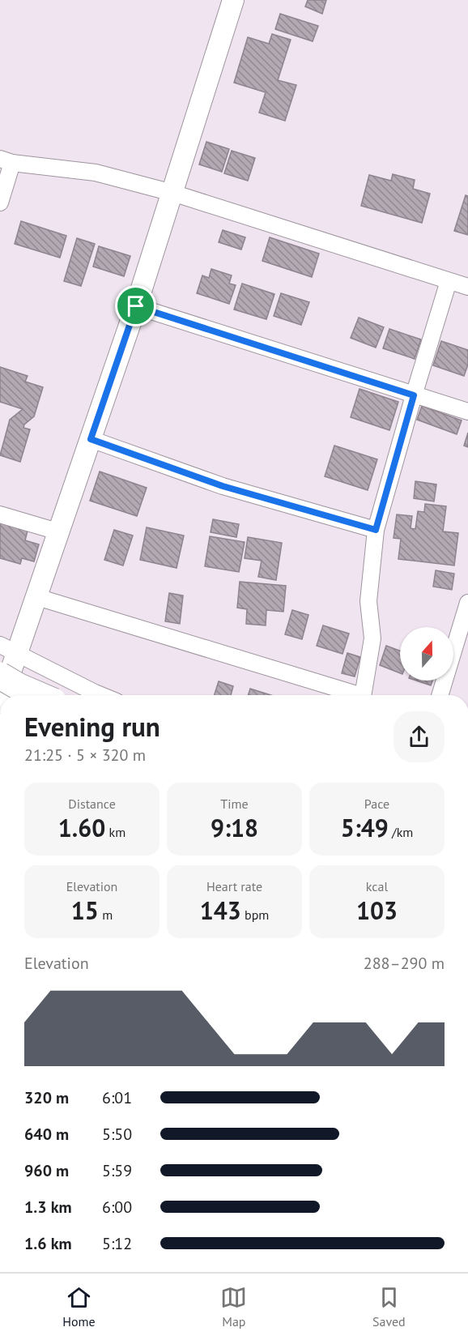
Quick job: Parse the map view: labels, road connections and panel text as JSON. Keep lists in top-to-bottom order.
{
  "north": "top",
  "page": {
    "heading": ["Evening run", "21:25 · 5 × 320 m"],
    "stats": [
      ["Distance", "1.60 km"],
      ["Time", "9:18"],
      ["Pace", "5:49 /km"],
      ["Elevation", "15 m"],
      ["Heart rate", "143 bpm"],
      ["kcal", "103"]
    ],
    "chart": ["Elevation", "288–290 m"],
    "list": [
      {
        "name": "320 m",
        "note": "6:01"
      },
      {
        "name": "640 m",
        "note": "5:50"
      },
      {
        "name": "960 m",
        "note": "5:59"
      },
      {
        "name": "1.3 km",
        "note": "6:00"
      },
      {
        "name": "1.6 km",
        "note": "5:12"
      }
    ],
    "tabs": ["Home", "Map", "Saved"]
  }
}
